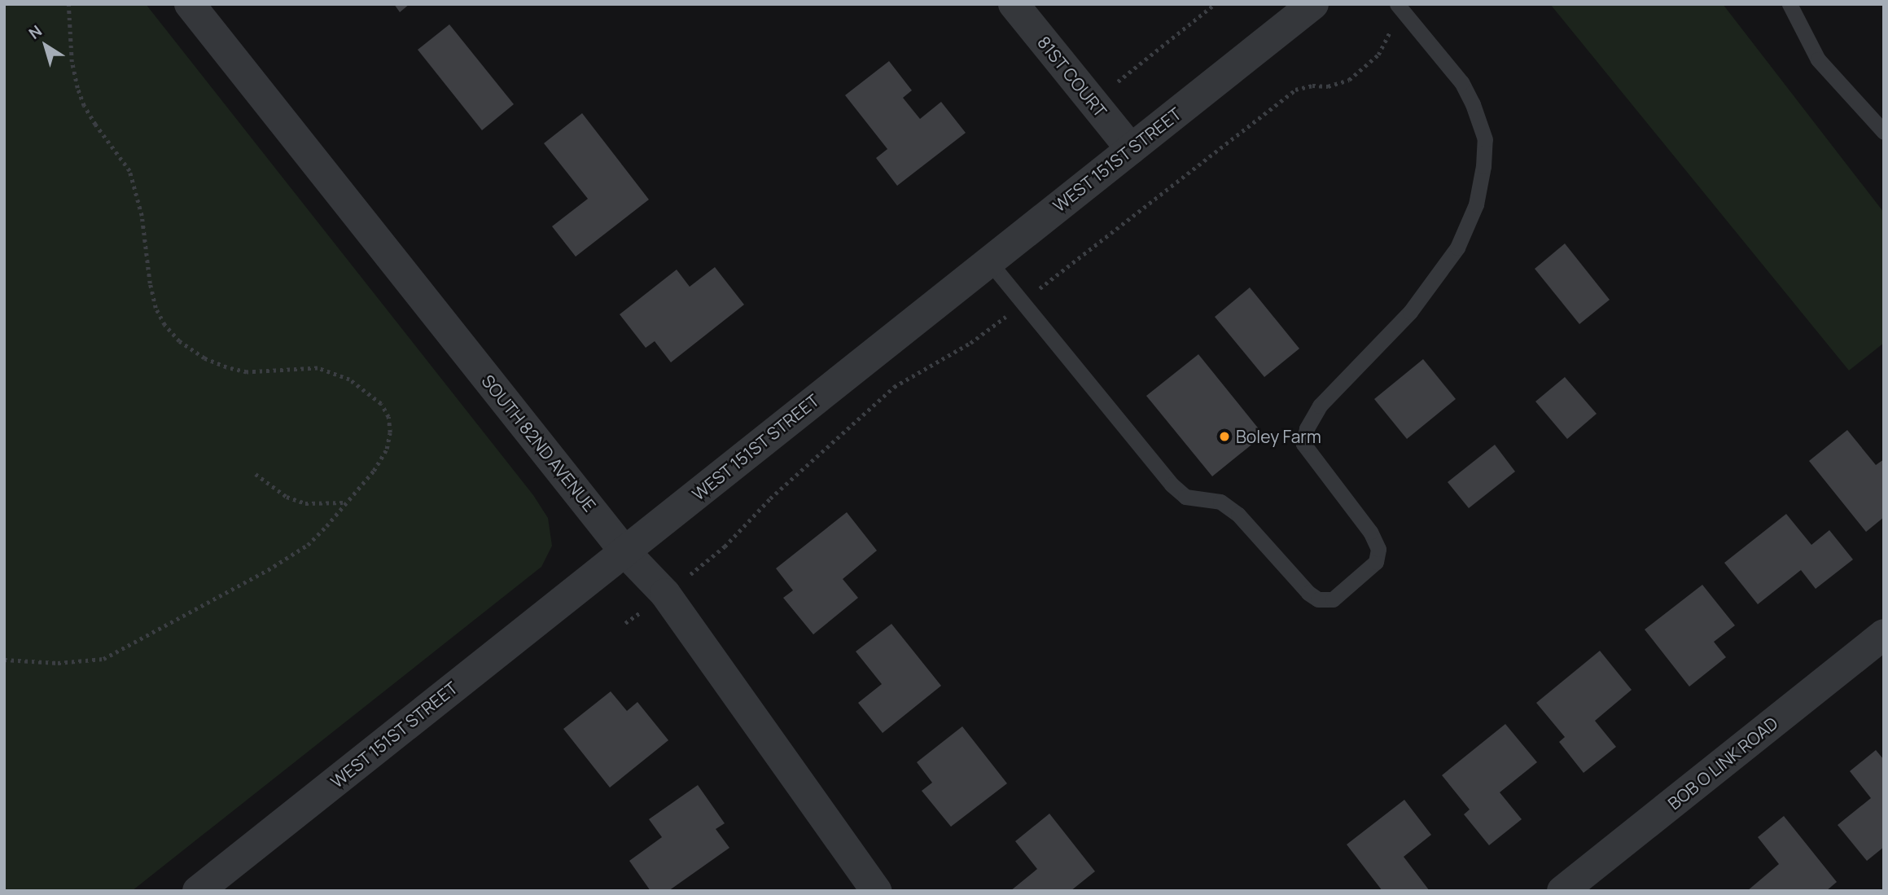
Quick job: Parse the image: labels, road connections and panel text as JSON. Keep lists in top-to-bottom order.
{
  "streets": {
    "street": [
      "81ST COURT",
      "WEST 151ST STREET",
      "SOUTH 82ND AVENUE",
      "BOB O LINK ROAD"
    ]
  },
  "crossings": [
    ["81ST COURT", "WEST 151ST STREET"],
    ["WEST 151ST STREET", "SOUTH 82ND AVENUE"]
  ],
  "places": ["Boley Farm"],
  "north": "top left"
}
